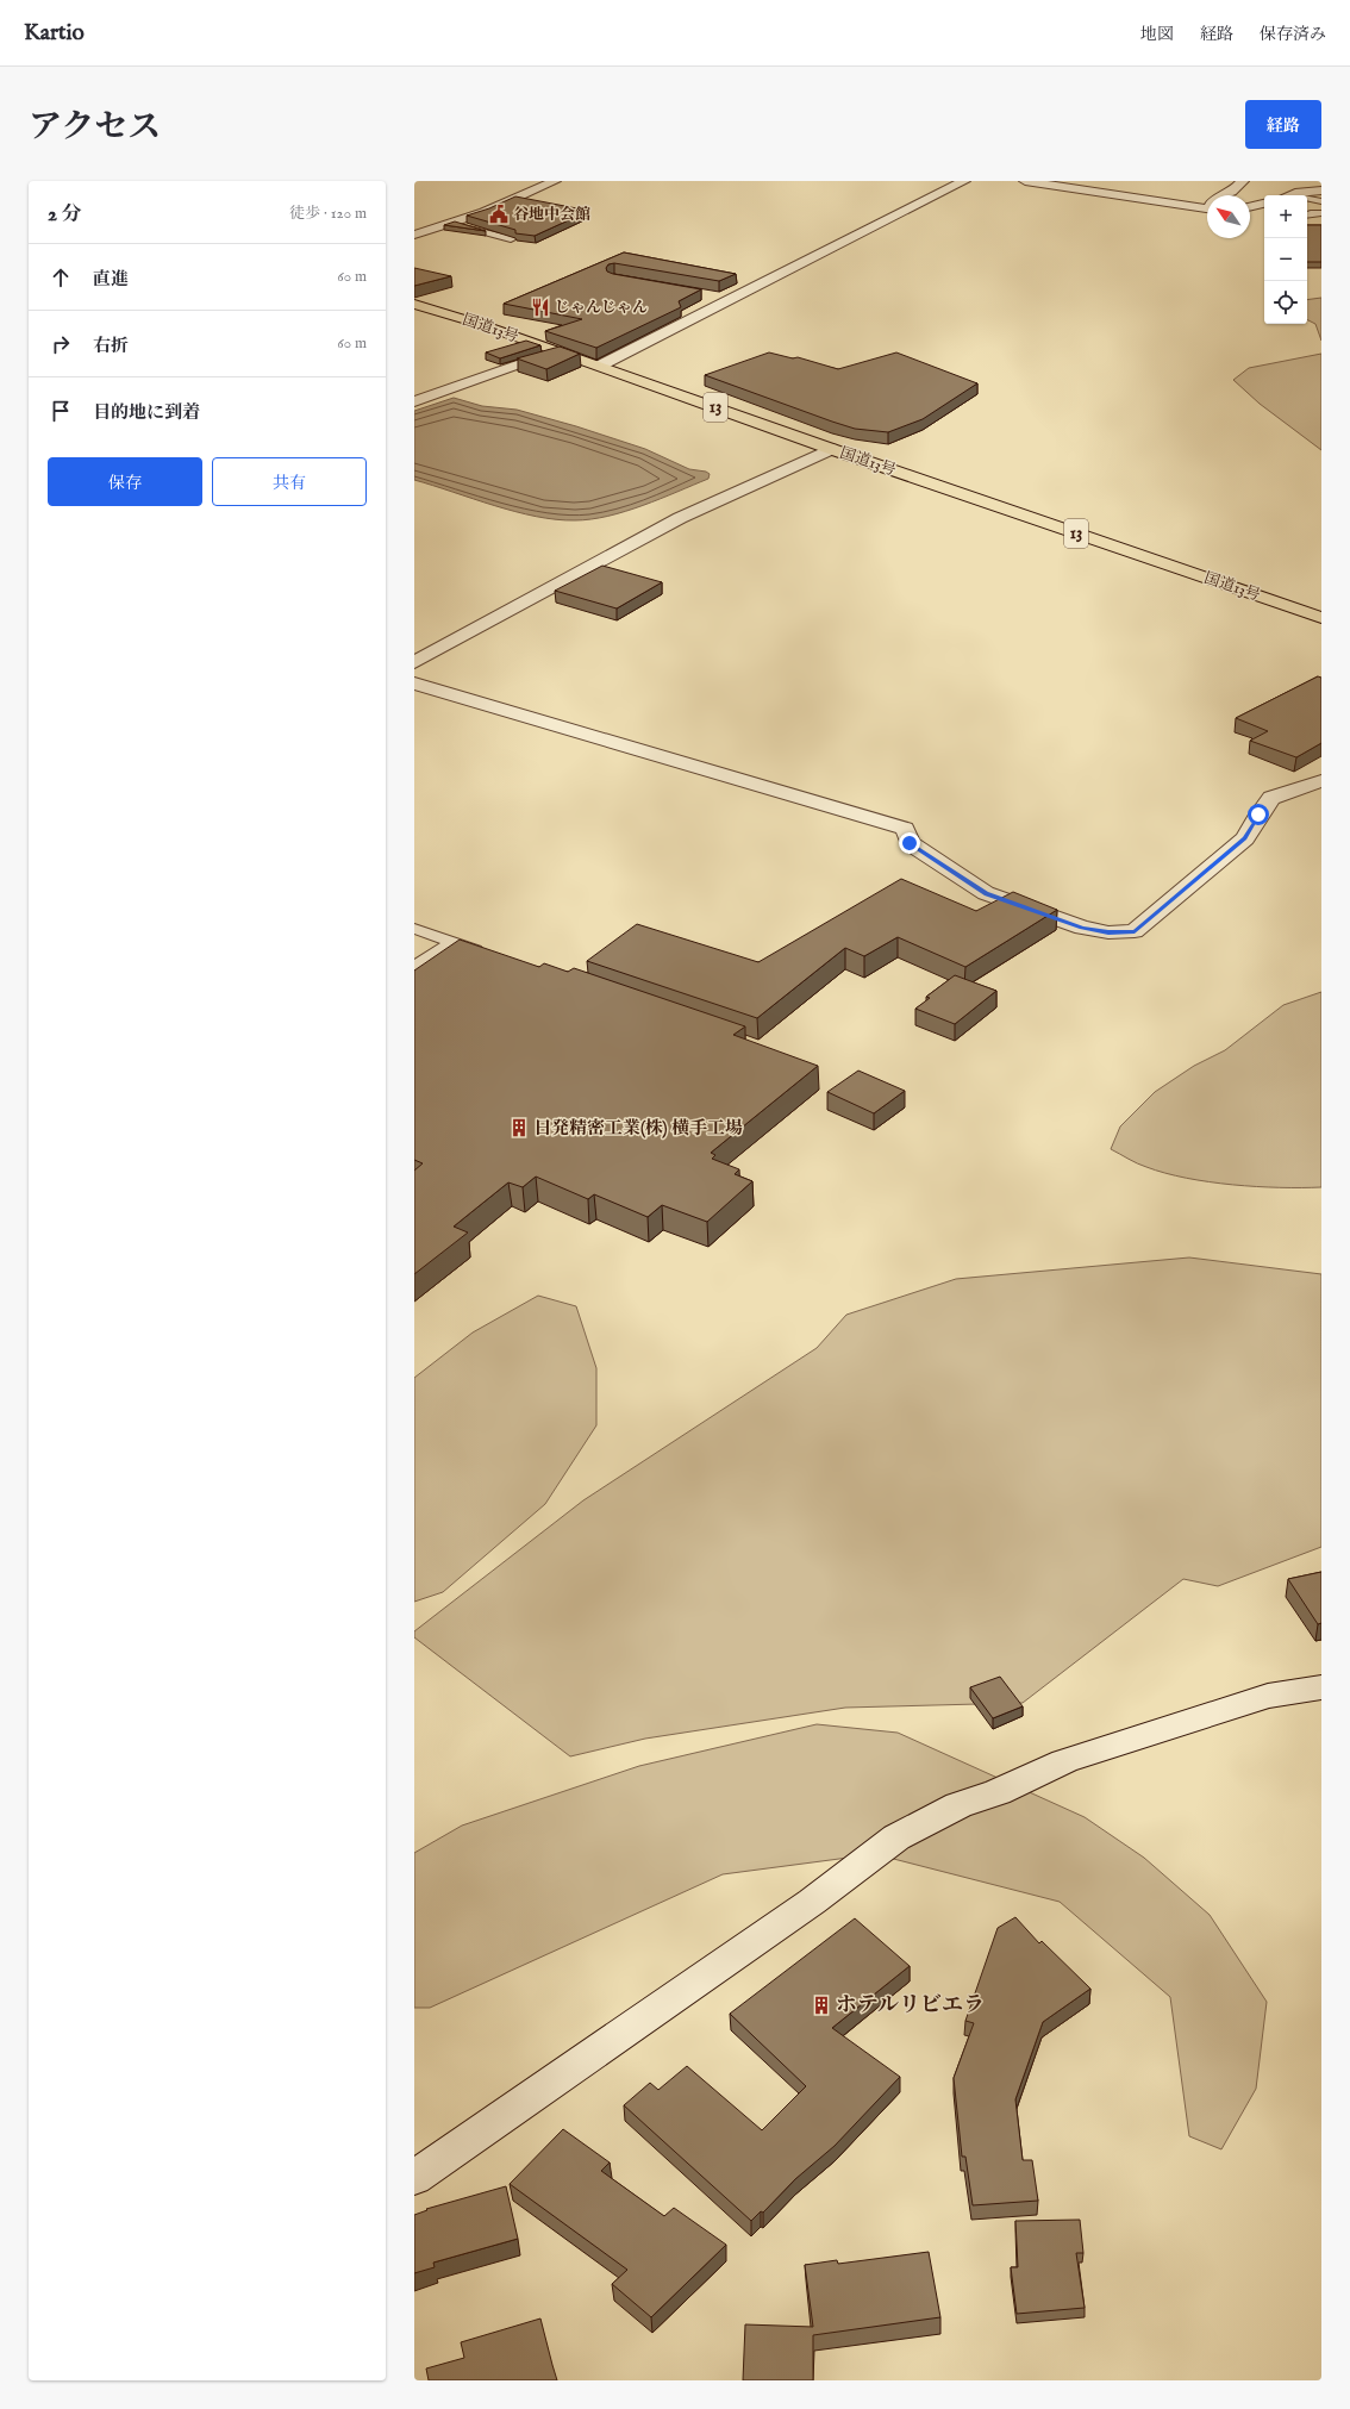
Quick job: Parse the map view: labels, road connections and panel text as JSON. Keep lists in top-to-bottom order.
{
  "streets": {
    "highway": ["国道13号", "13"]
  },
  "places": {
    "public building": ["谷地中会館"],
    "restaurant": ["じゃんじゃん"],
    "building": ["日発精密工業(株) 横手工場", "ホテルリビエラ"]
  },
  "north": "top left",
  "page": {
    "header": "Kartio",
    "nav": ["地図", "経路", "保存済み"],
    "title": "アクセス",
    "buttons": [
      "経路",
      ["保存", "共有"]
    ],
    "heading": ["2 分", "徒歩 · 120 m"],
    "map_buttons": ["+", "−"],
    "list": [
      ["直進", "60 m"],
      ["右折", "60 m"],
      "目的地に到着"
    ]
  }
}
